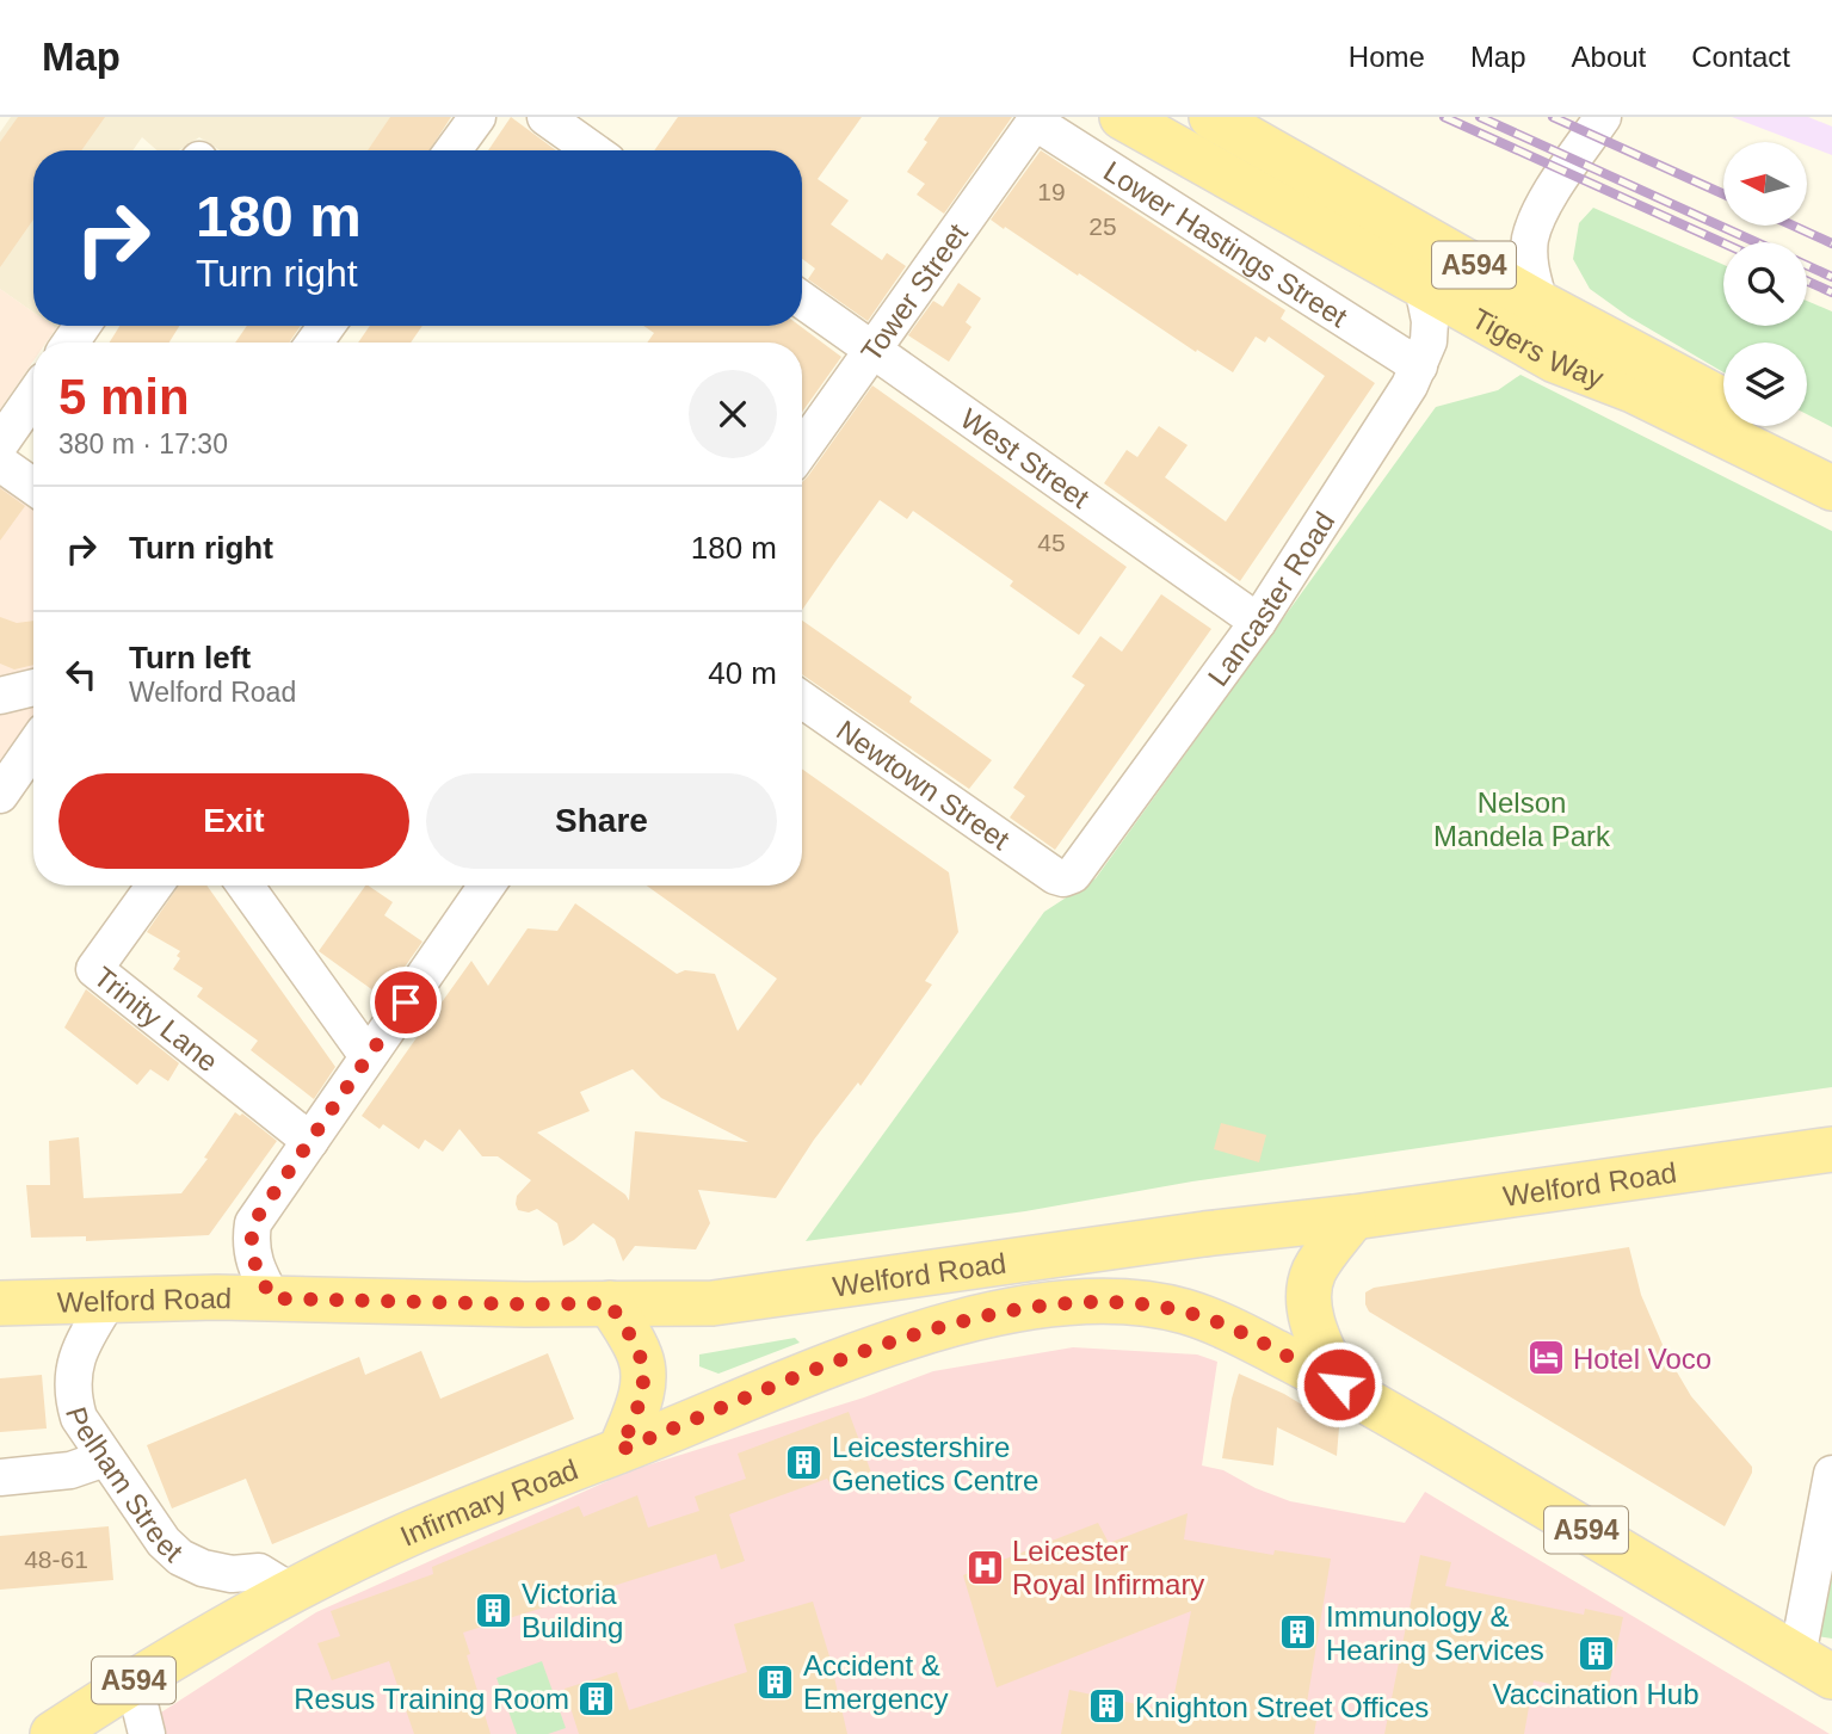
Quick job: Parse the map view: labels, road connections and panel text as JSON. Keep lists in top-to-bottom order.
{
  "streets": {
    "main road": [
      "A594",
      "Tigers Way",
      "Welford Road",
      "Infirmary Road"
    ],
    "street": [
      "Lower Hastings Street",
      "Tower Street",
      "West Street",
      "Lancaster Road",
      "Newtown Street",
      "Trinity Lane",
      "Pelham Street"
    ]
  },
  "crossings": [
    ["Lower Hastings Street", "Tower Street"],
    ["Lower Hastings Street", "Lancaster Road"],
    ["A594", "Infirmary Road"],
    ["Tower Street", "West Street"],
    ["Tigers Way", "Lancaster Road"],
    ["West Street", "Lancaster Road"],
    ["Lancaster Road", "Newtown Street"],
    ["Welford Road", "Pelham Street"],
    ["Pelham Street", "Infirmary Road"]
  ],
  "parks": ["Nelson Mandela Park"],
  "places": {
    "hotel": ["Hotel Voco"],
    "building": [
      "Leicestershire Genetics Centre",
      "Victoria Building",
      "Immunology & Hearing Services",
      "Vaccination Hub",
      "Accident & Emergency",
      "Resus Training Room",
      "Knighton Street Offices"
    ],
    "hospital": ["Leicester Royal Infirmary"]
  },
  "house_numbers": [
    "19",
    "25",
    "45",
    "48-61"
  ],
  "north": "left",
  "page": {
    "header": "Map",
    "nav": [
      "Home",
      "Map",
      "About",
      "Contact"
    ],
    "turn": ["180 m", "Turn right"],
    "heading": ["5 min", "380 m · 17:30"],
    "list": [
      {
        "name": "Turn right",
        "value": "180 m"
      },
      {
        "name": "Turn left",
        "note": "Welford Road",
        "value": "40 m"
      }
    ],
    "buttons": ["Exit", "Share"]
  }
}
